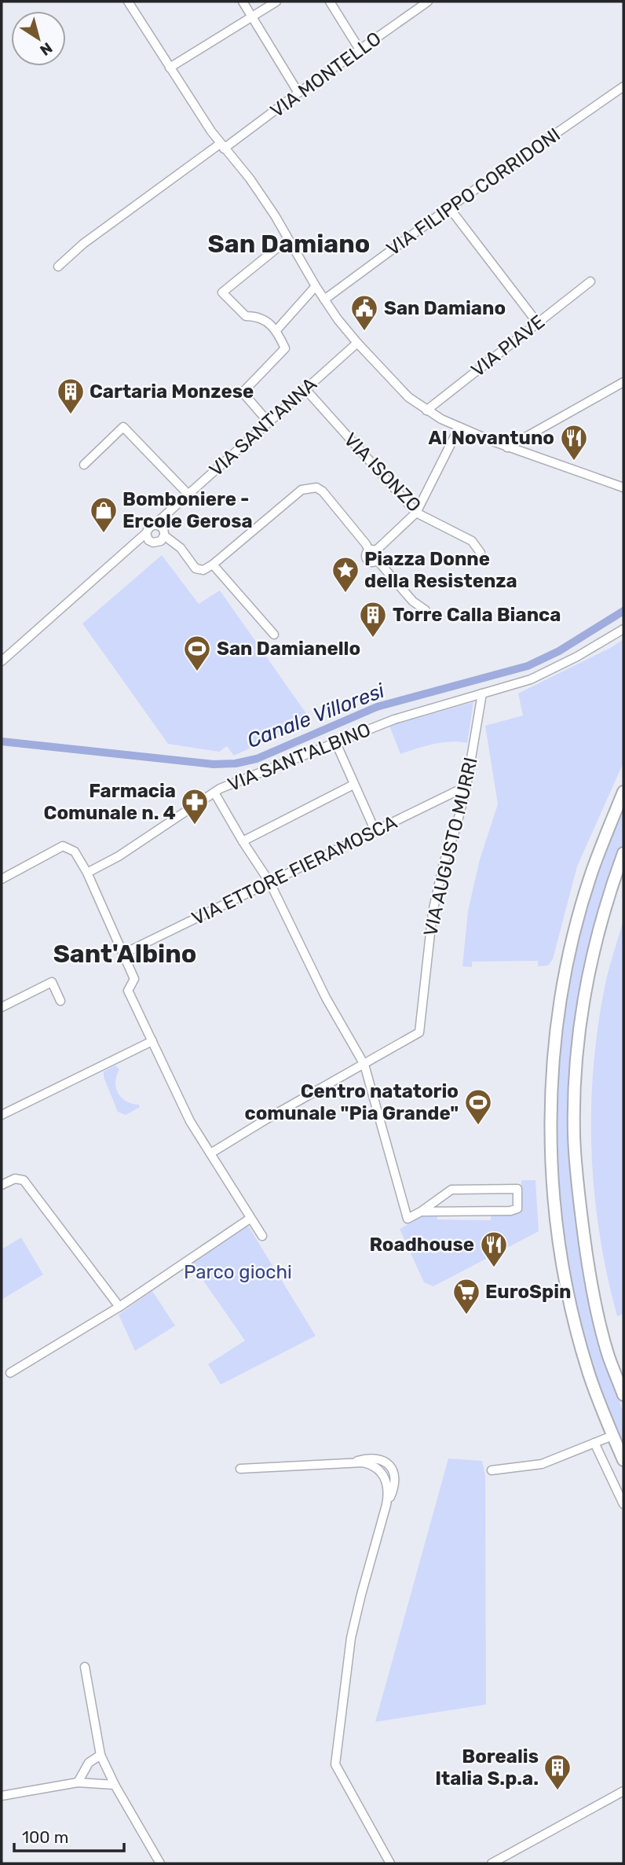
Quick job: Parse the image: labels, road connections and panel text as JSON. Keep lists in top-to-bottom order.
{
  "streets": {
    "street": [
      "VIA MONTELLO",
      "VIA FILIPPO CORRIDONI",
      "VIA PIAVE",
      "VIA SANT'ANNA",
      "VIA ISONZO",
      "VIA SANT'ALBINO",
      "VIA AUGUSTO MURRI",
      "VIA ETTORE FIERAMOSCA"
    ]
  },
  "crossings": [
    ["VIA SANT'ANNA", "VIA ISONZO"],
    ["VIA SANT'ALBINO", "VIA AUGUSTO MURRI"],
    ["VIA AUGUSTO MURRI", "VIA ETTORE FIERAMOSCA"]
  ],
  "districts": ["San Damiano", "Sant'Albino"],
  "water": ["Canale Villoresi"],
  "parks": ["Parco giochi"],
  "places": {
    "public building": ["San Damiano"],
    "building": ["Cartaria Monzese", "Torre Calla Bianca", "Borealis Italia S.p.a."],
    "restaurant": ["Al Novantuno", "Roadhouse"],
    "shop": ["Bomboniere - Ercole Gerosa"],
    "place": ["Piazza Donne della Resistenza"],
    "sports": ["San Damianello", "Centro natatorio comunale \"Pia Grande\""],
    "pharmacy": ["Farmacia Comunale n. 4"],
    "supermarket": ["EuroSpin"]
  },
  "scale_bar": "100 m",
  "north": "bottom right"
}
